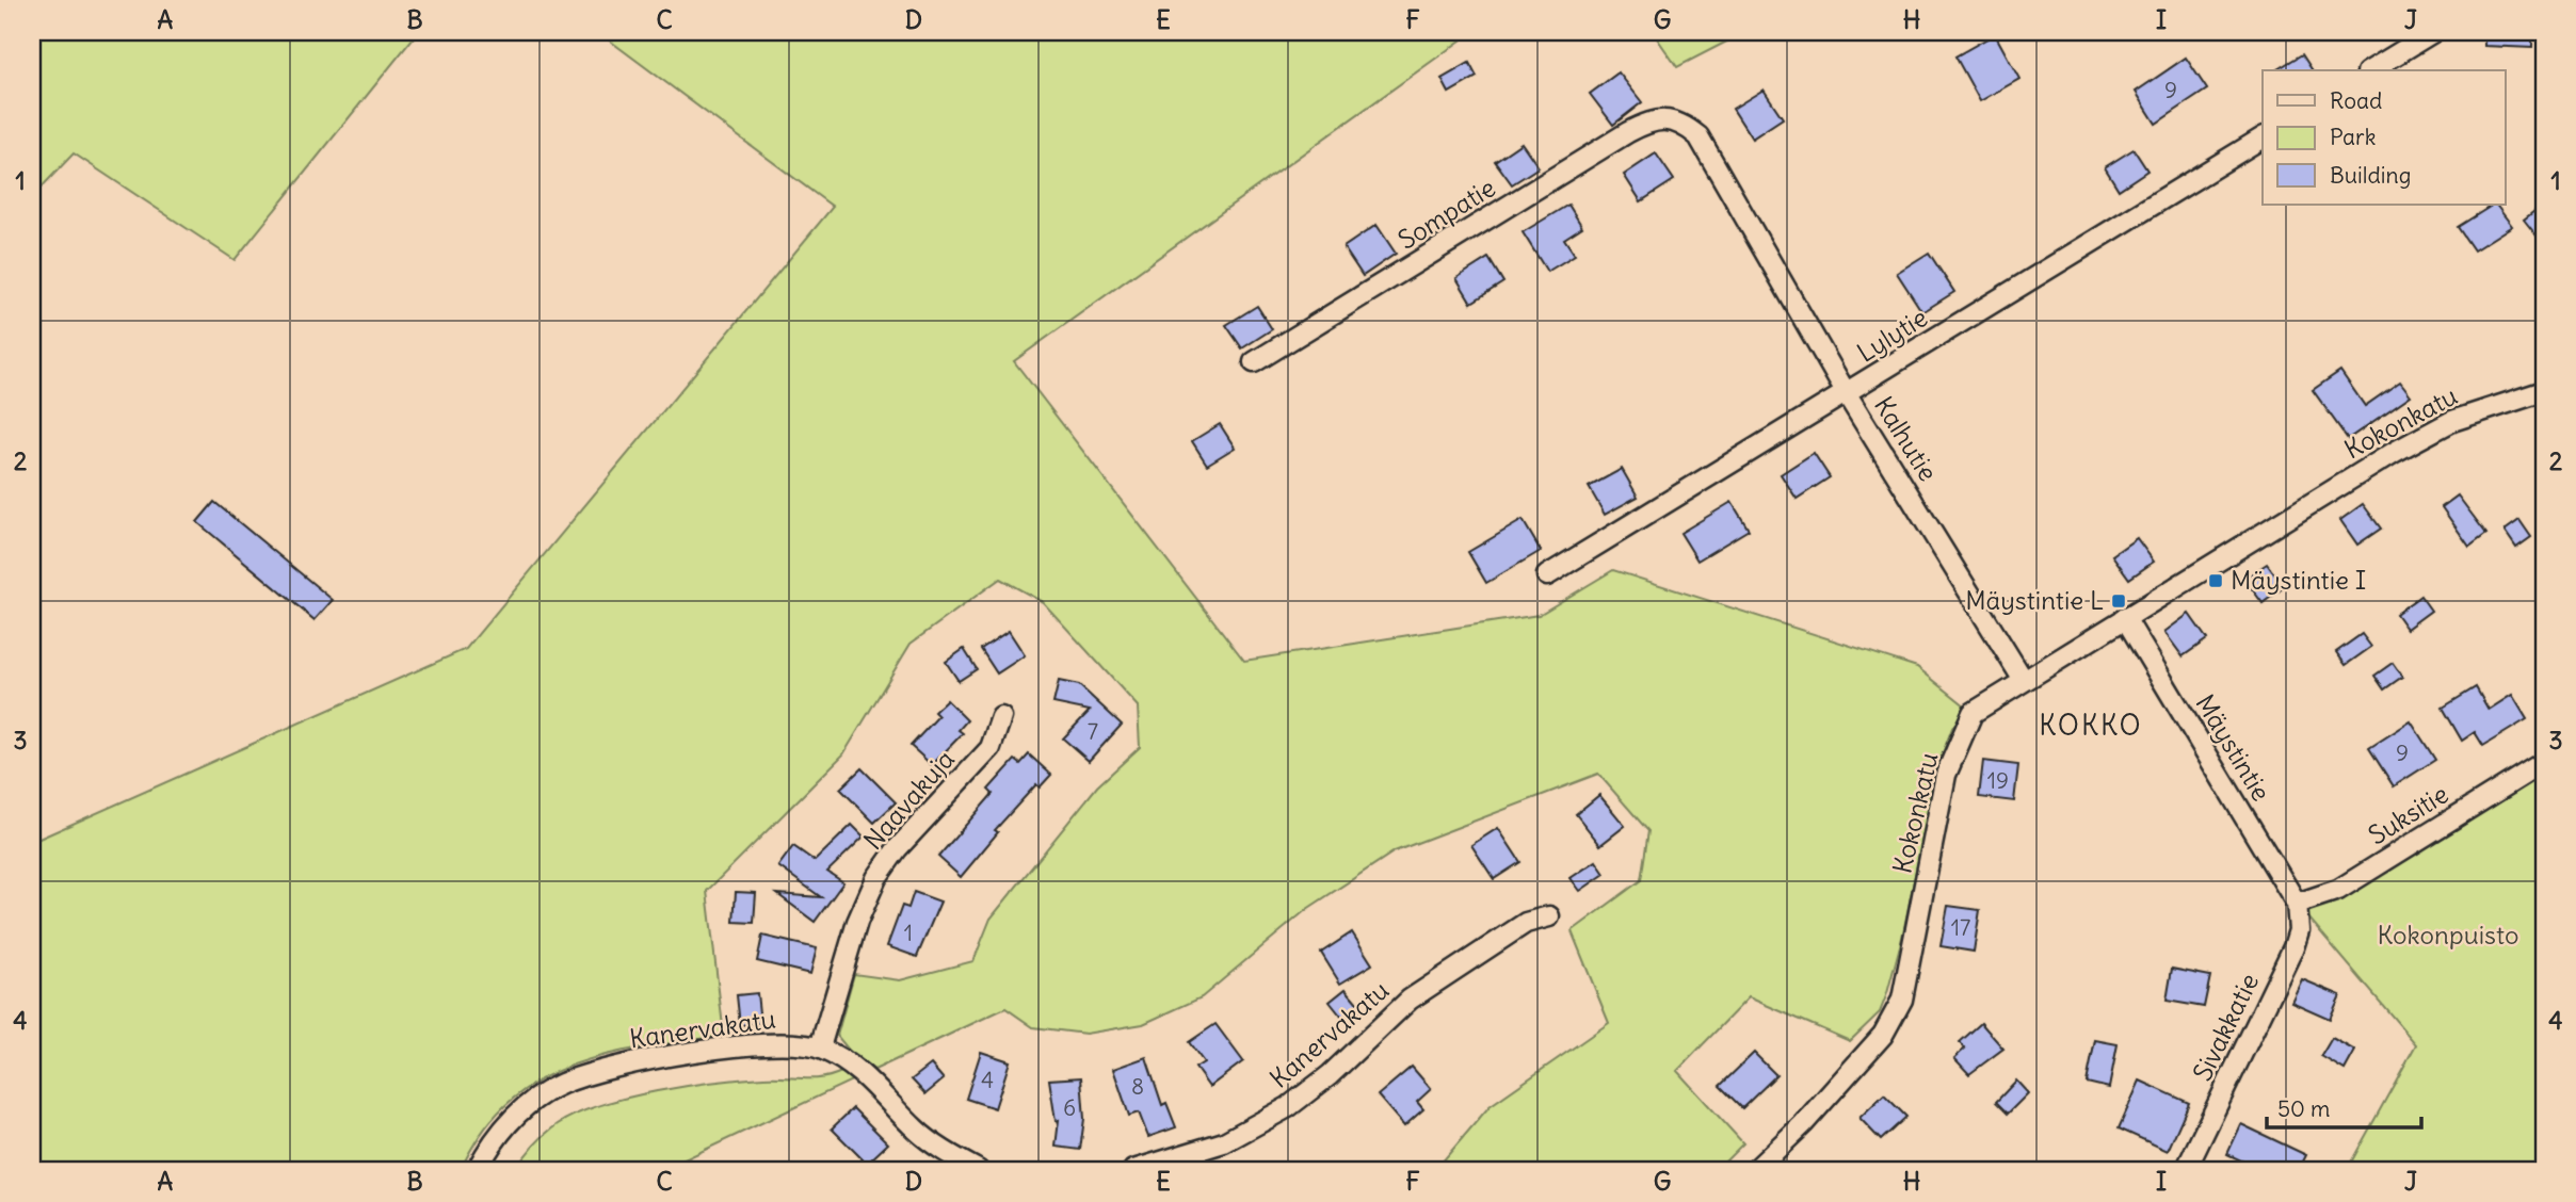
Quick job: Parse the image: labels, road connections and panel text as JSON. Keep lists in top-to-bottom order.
{
  "streets": {
    "street": [
      "Sompatie",
      "Lylytie",
      "Kokonkatu",
      "Kalhutie",
      "Mäystintie",
      "Naavakuja",
      "Suksitie",
      "Sivakkatie",
      "Kanervakatu"
    ]
  },
  "crossings": [
    ["Sompatie", "Kalhutie"],
    ["Lylytie", "Kalhutie"],
    ["Kokonkatu", "Kalhutie"],
    ["Kokonkatu", "Mäystintie"],
    ["Mäystintie", "Suksitie"],
    ["Mäystintie", "Sivakkatie"],
    ["Naavakuja", "Kanervakatu"],
    ["Suksitie", "Sivakkatie"]
  ],
  "districts": ["KOKKO"],
  "parks": ["Kokonpuisto"],
  "places": {
    "transit": ["Mäystintie I", "Mäystintie L"]
  },
  "house_numbers": [
    "9",
    "7",
    "9",
    "19",
    "17",
    "1",
    "4",
    "8",
    "6"
  ],
  "legend": ["Road", "Park", "Building"],
  "scale_bar": "50 m",
  "grid": {
    "columns": [
      "A",
      "B",
      "C",
      "D",
      "E",
      "F",
      "G",
      "H",
      "I",
      "J"
    ],
    "rows": [
      "1",
      "2",
      "3",
      "4"
    ]
  }
}
